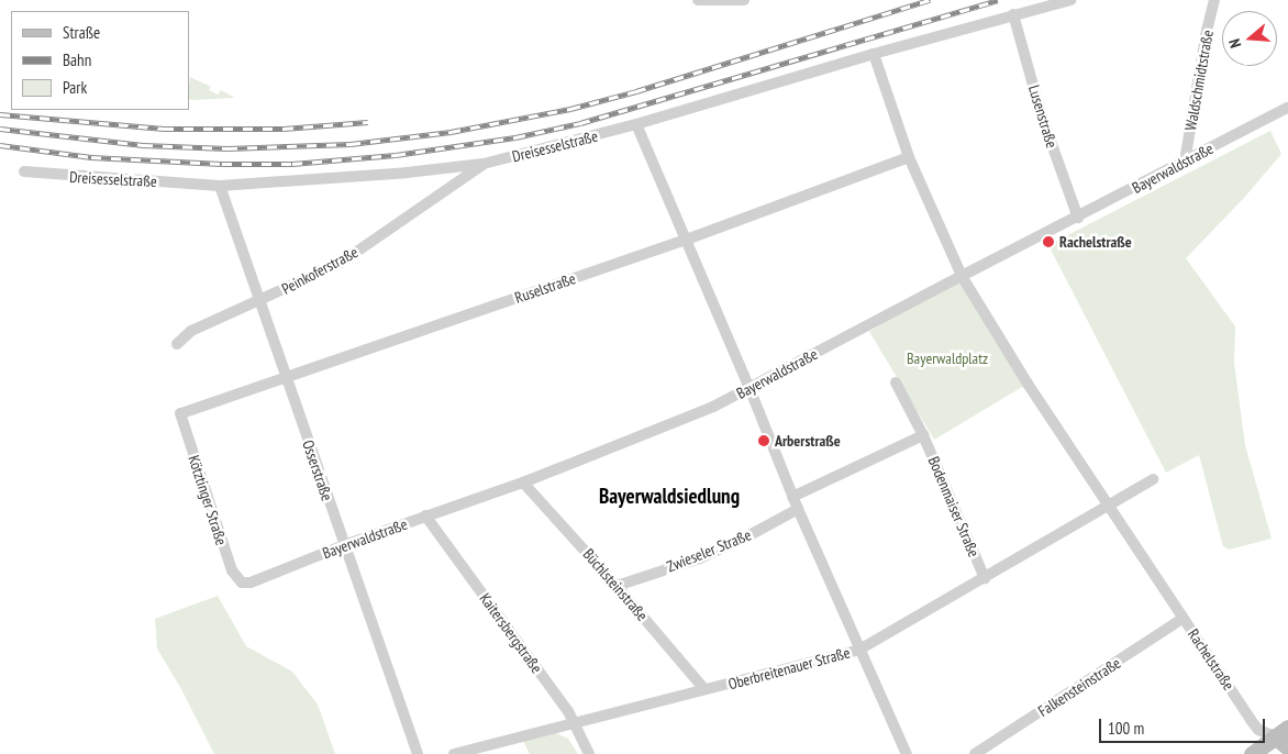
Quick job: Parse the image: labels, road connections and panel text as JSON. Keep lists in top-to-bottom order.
{
  "streets": {
    "street": [
      "Waldschmidtstraße",
      "Lusenstraße",
      "Dreisesselstraße",
      "Bayerwaldstraße",
      "Peinkoferstraße",
      "Ruselstraße",
      "Osserstraße",
      "Kötztinger Straße",
      "Bodenmaiser Straße",
      "Zwieseler Straße",
      "Büchlsteinstraße",
      "Kaitersbergstraße",
      "Rachelstraße",
      "Oberbreitenauer Straße",
      "Falkensteinstraße"
    ]
  },
  "crossings": [
    ["Waldschmidtstraße", "Bayerwaldstraße"],
    ["Lusenstraße", "Dreisesselstraße"],
    ["Lusenstraße", "Bayerwaldstraße"],
    ["Dreisesselstraße", "Peinkoferstraße"],
    ["Dreisesselstraße", "Osserstraße"],
    ["Dreisesselstraße", "Rachelstraße"],
    ["Bayerwaldstraße", "Osserstraße"],
    ["Bayerwaldstraße", "Kötztinger Straße"],
    ["Bayerwaldstraße", "Büchlsteinstraße"],
    ["Bayerwaldstraße", "Kaitersbergstraße"],
    ["Bayerwaldstraße", "Rachelstraße"],
    ["Peinkoferstraße", "Osserstraße"],
    ["Ruselstraße", "Osserstraße"],
    ["Ruselstraße", "Kötztinger Straße"],
    ["Ruselstraße", "Rachelstraße"],
    ["Bodenmaiser Straße", "Oberbreitenauer Straße"],
    ["Zwieseler Straße", "Büchlsteinstraße"],
    ["Büchlsteinstraße", "Oberbreitenauer Straße"],
    ["Kaitersbergstraße", "Oberbreitenauer Straße"],
    ["Rachelstraße", "Oberbreitenauer Straße"],
    ["Rachelstraße", "Falkensteinstraße"]
  ],
  "districts": ["Bayerwaldsiedlung"],
  "parks": ["Bayerwaldplatz"],
  "places": ["Rachelstraße", "Arberstraße"],
  "legend": ["Straße", "Bahn", "Park"],
  "scale_bar": "100 m",
  "north": "left"
}
